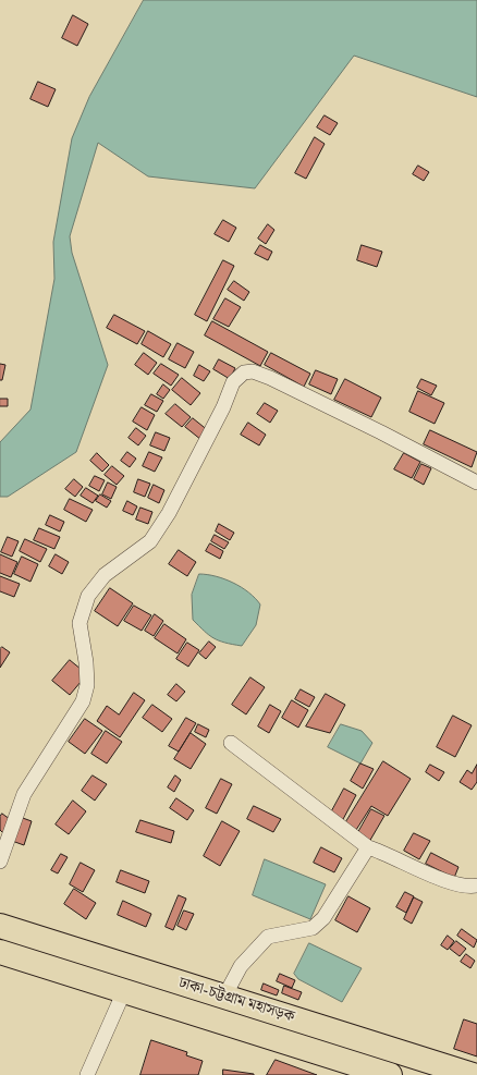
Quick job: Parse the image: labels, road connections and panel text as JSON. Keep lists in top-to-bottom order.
{
  "streets": {
    "highway": ["ঢাকা-চট্টগ্রাম মহাসড়ক"]
  }
}
